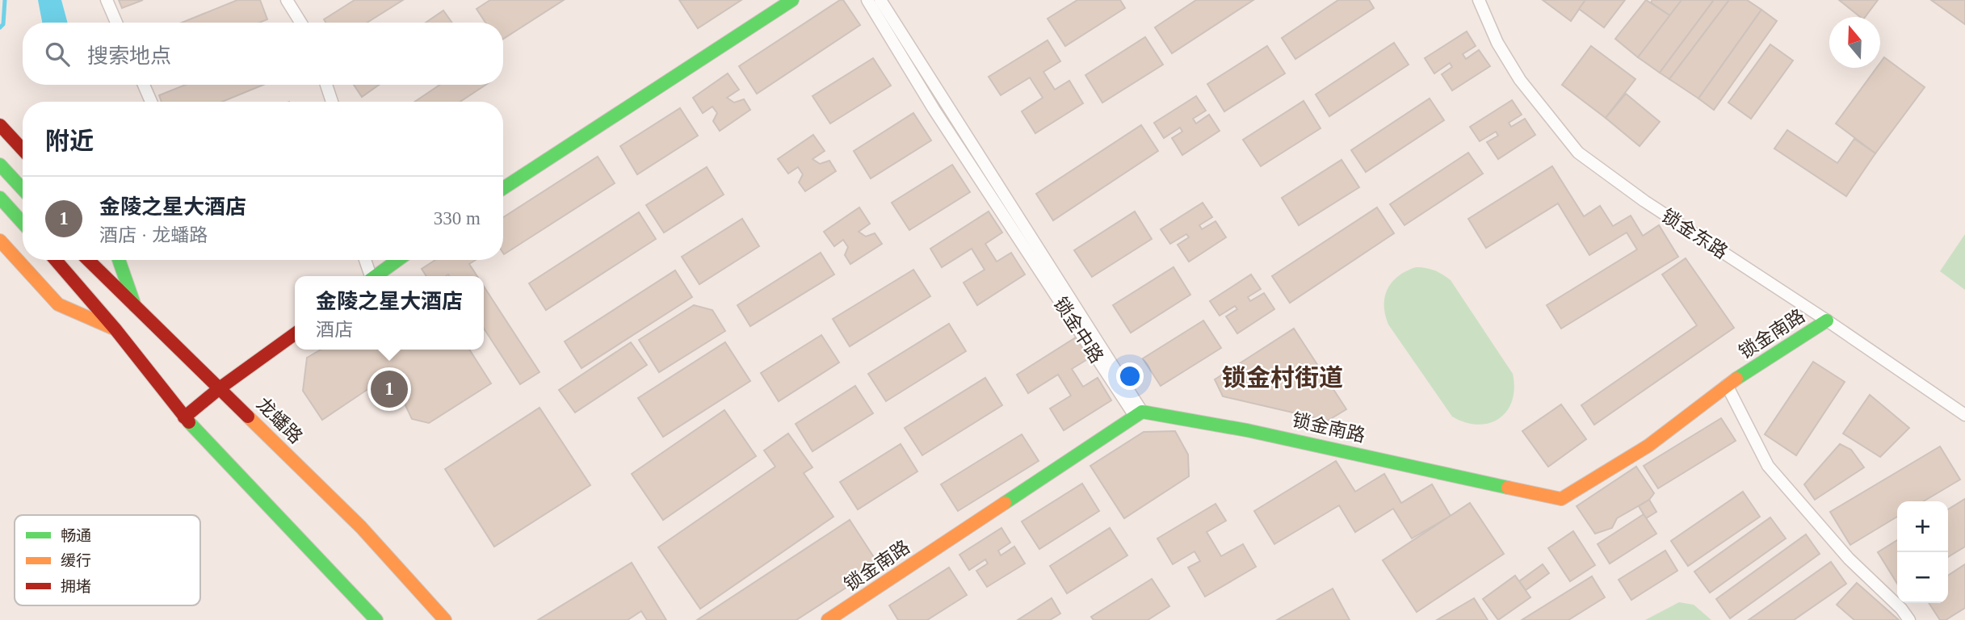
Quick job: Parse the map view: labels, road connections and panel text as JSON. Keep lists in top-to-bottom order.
{
  "streets": {
    "street": [
      "锁金东路",
      "锁金中路",
      "锁金南路",
      "龙蟠路"
    ]
  },
  "crossings": [
    ["锁金东路", "锁金南路"],
    ["锁金中路", "锁金南路"]
  ],
  "districts": ["锁金村街道"],
  "legend": ["畅通", "缓行", "拥堵"],
  "north": "top",
  "page": {
    "search": "搜索地点",
    "heading": "附近",
    "list": [
      {
        "mark": "1",
        "name": "金陵之星大酒店",
        "note": "酒店 · 龙蟠路",
        "value": "330 m"
      }
    ],
    "popup": ["金陵之星大酒店", "酒店"],
    "pins": "1",
    "map_buttons": ["+", "−"]
  }
}
